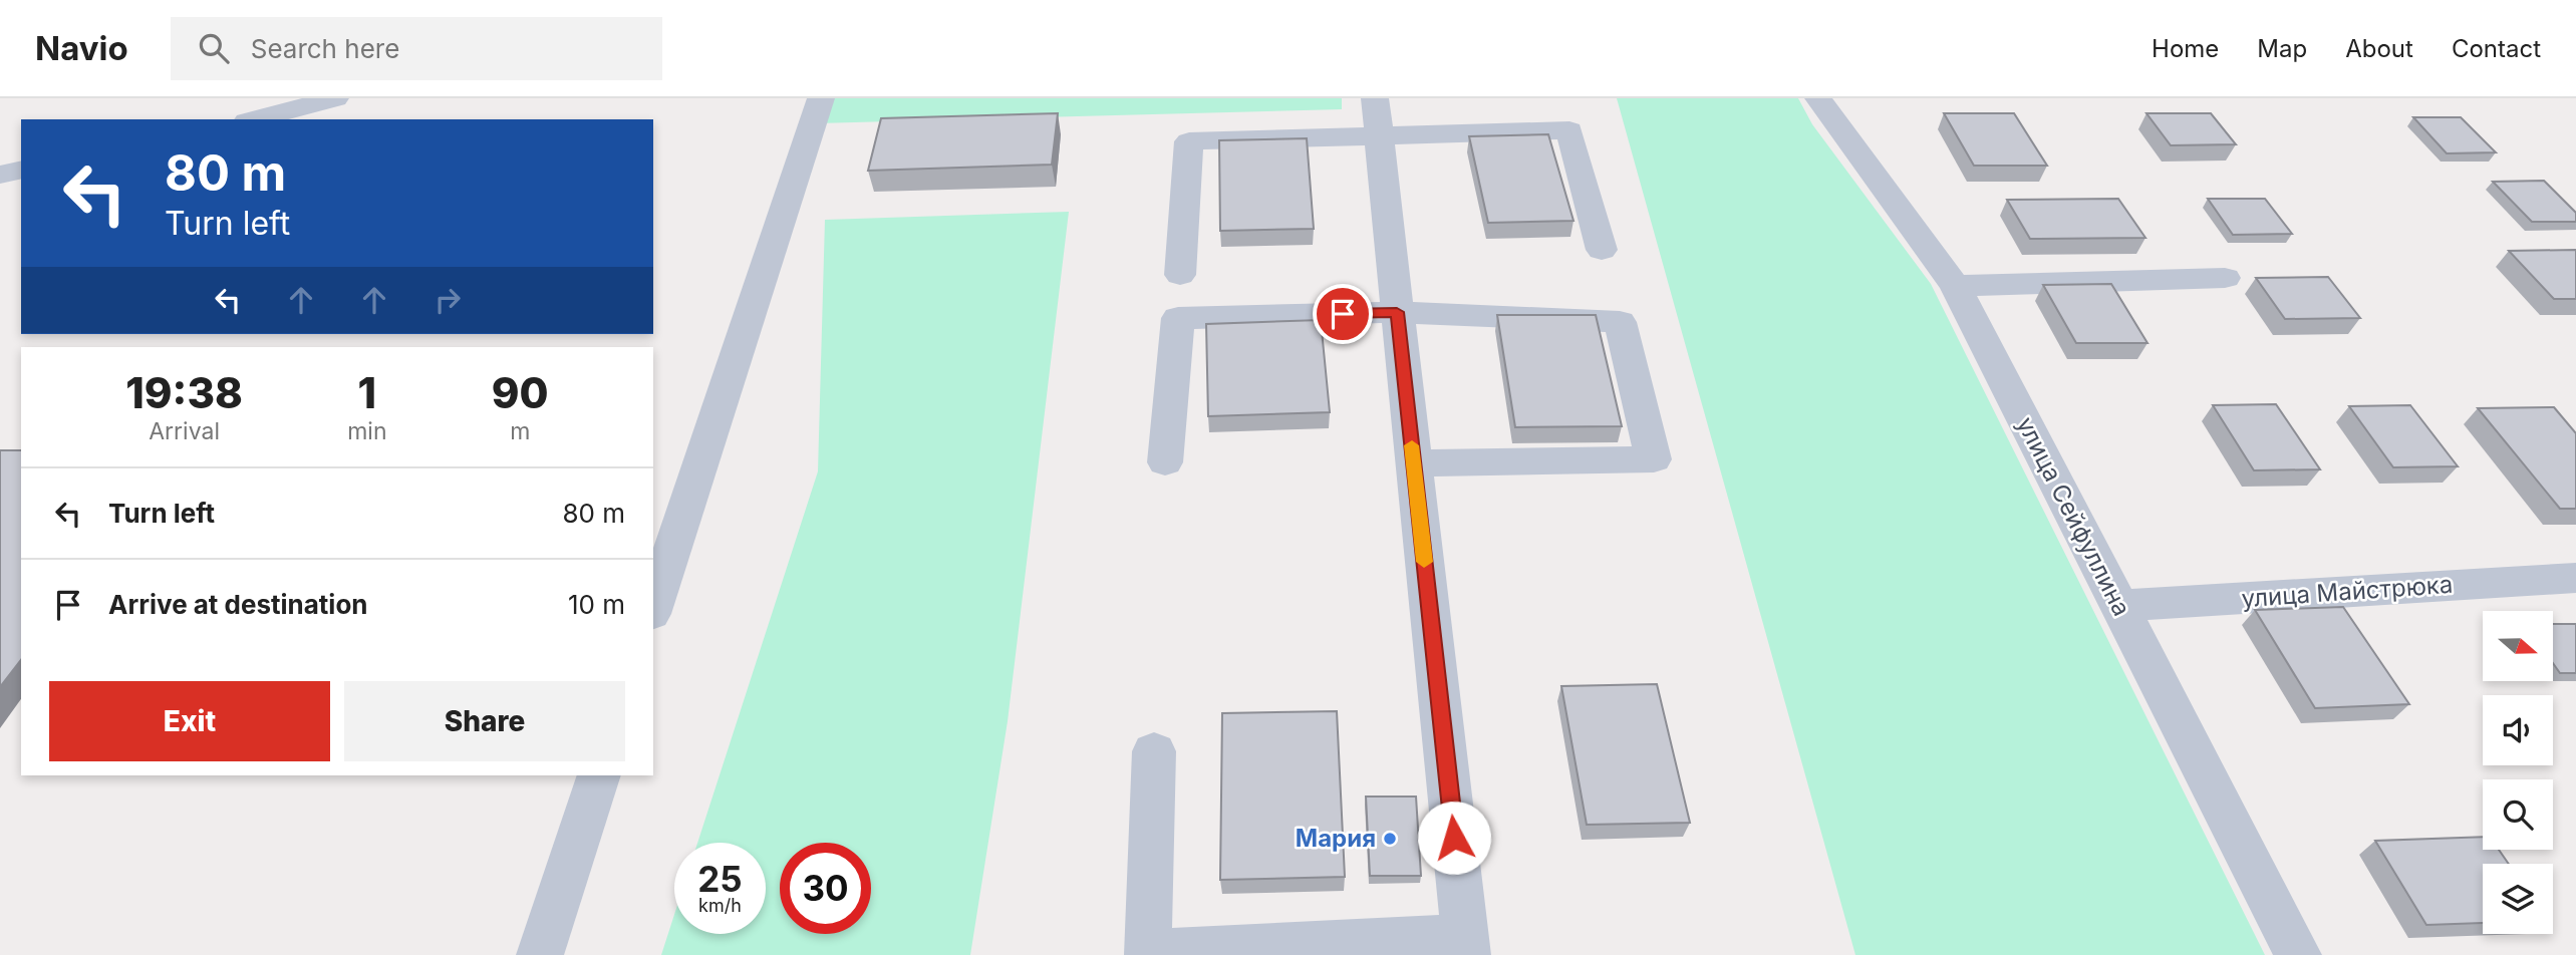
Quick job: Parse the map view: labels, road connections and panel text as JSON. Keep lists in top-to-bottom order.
{
  "streets": {
    "street": ["улица Сейфуллина", "улица Майстрюка"]
  },
  "crossings": [
    ["улица Сейфуллина", "улица Майстрюка"]
  ],
  "places": ["Мария"],
  "north": "right",
  "page": {
    "header": "Navio",
    "search": "Search here",
    "nav": [
      "Home",
      "Map",
      "About",
      "Contact"
    ],
    "turn": ["80 m", "Turn left"],
    "eta": [
      "19:38",
      "Arrival",
      "1",
      "min",
      "90",
      "m"
    ],
    "list": [
      {
        "name": "Turn left",
        "value": "80 m"
      },
      {
        "name": "Arrive at destination",
        "value": "10 m"
      }
    ],
    "buttons": ["Exit", "Share"],
    "speed": "25 km/h",
    "limit": "30"
  }
}
